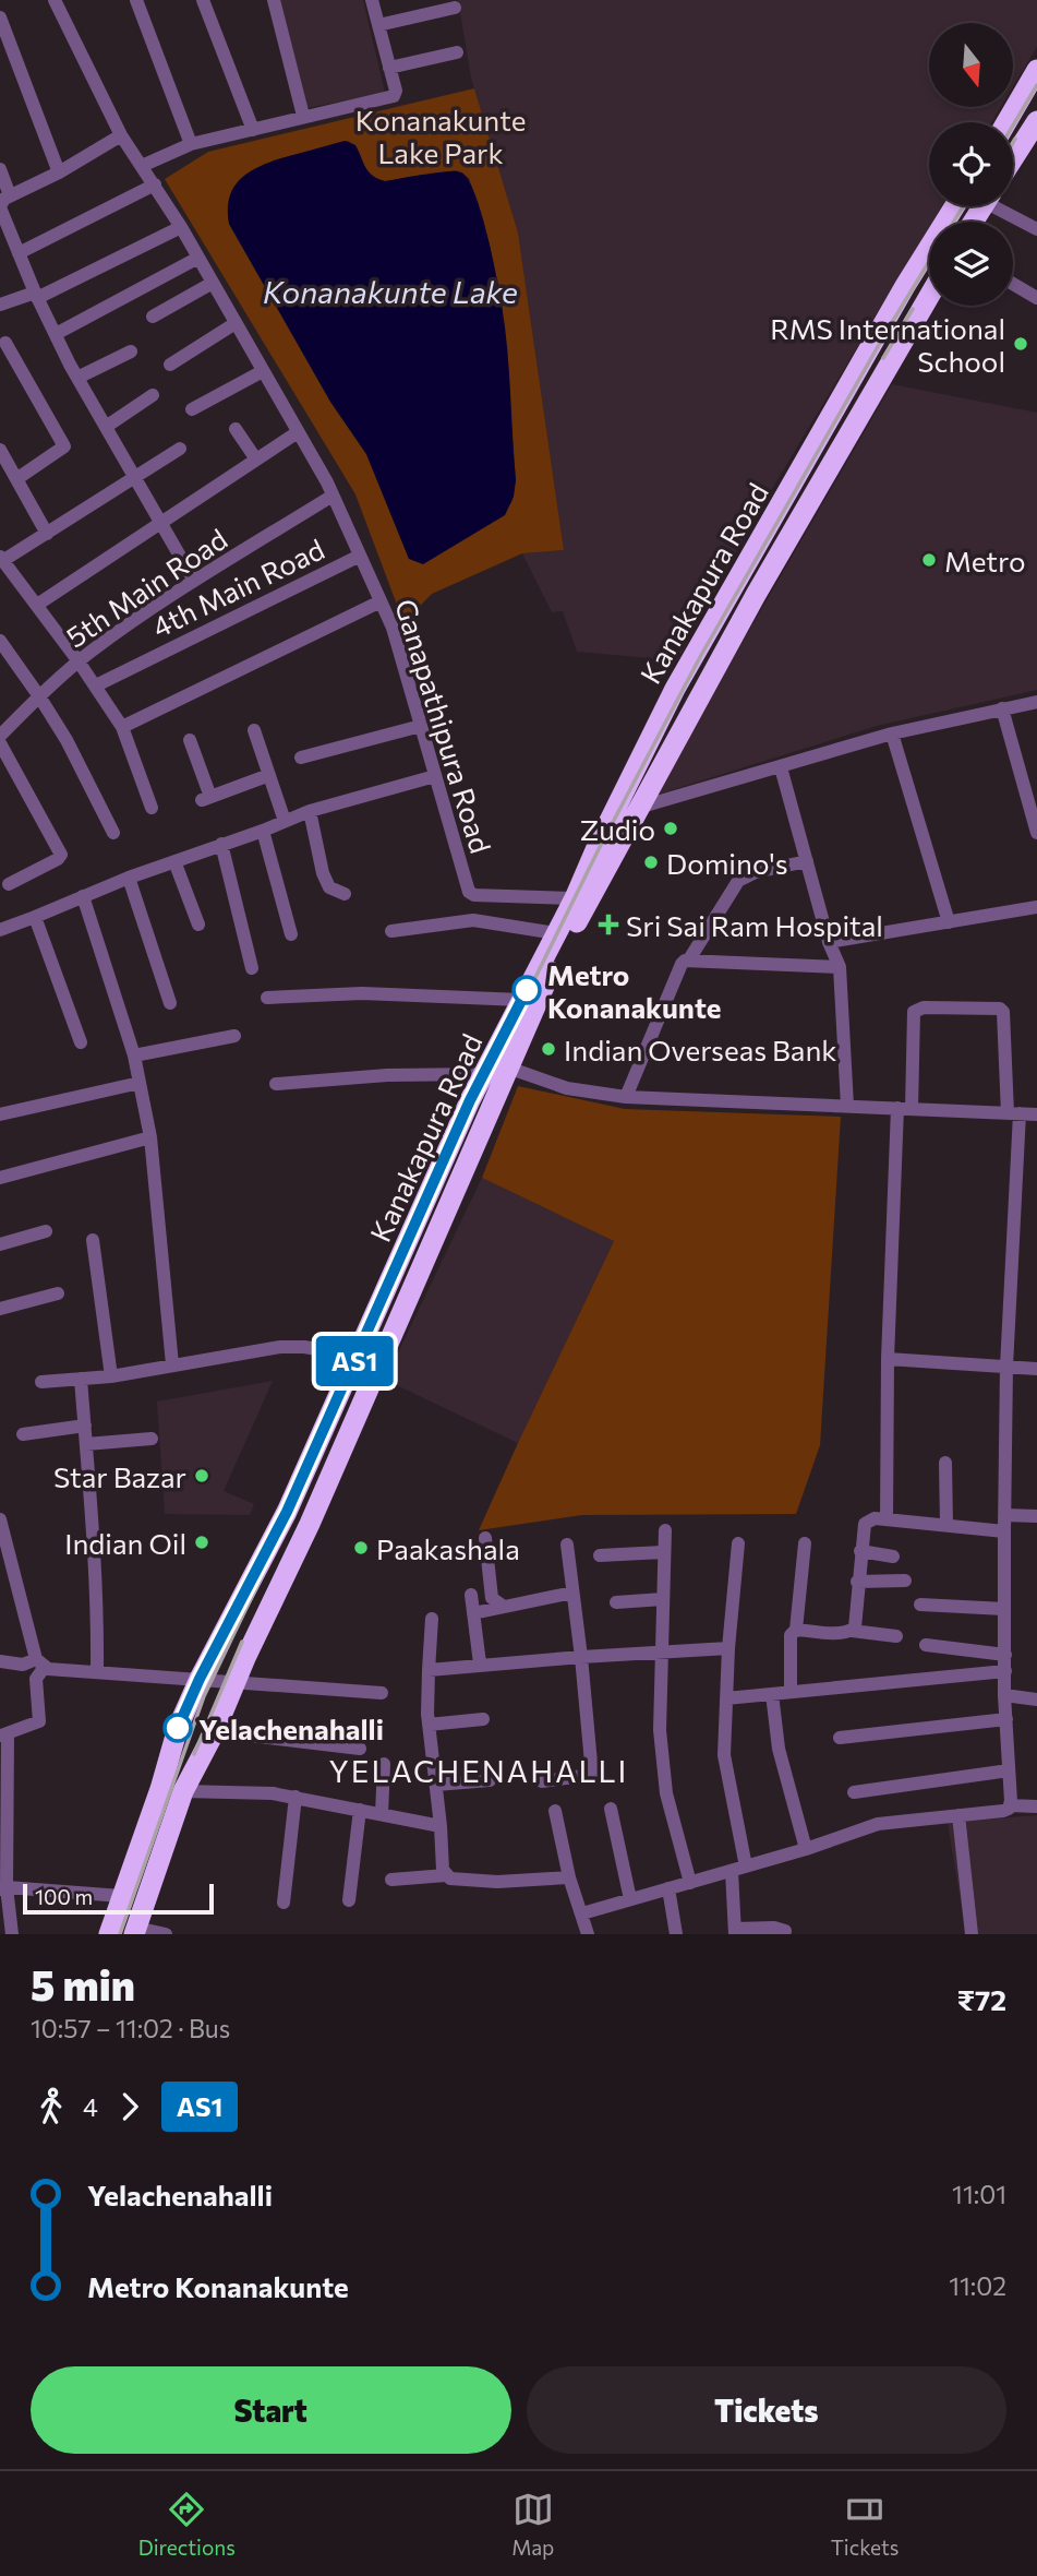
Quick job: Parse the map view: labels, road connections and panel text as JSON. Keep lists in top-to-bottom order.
{
  "streets": {
    "highway": ["Kanakapura Road"],
    "street": ["5th Main Road", "4th Main Road", "Ganapathipura Road"]
  },
  "crossings": [
    ["Kanakapura Road", "Ganapathipura Road"],
    ["5th Main Road", "Ganapathipura Road"],
    ["4th Main Road", "Ganapathipura Road"]
  ],
  "districts": ["YELACHENAHALLI"],
  "water": ["Konanakunte Lake"],
  "parks": ["Konanakunte Lake Park"],
  "places": {
    "other": [
      "RMS International School",
      "Metro",
      "Zudio",
      "Domino's",
      "Metro Konanakunte",
      "Indian Overseas Bank",
      "Star Bazar",
      "Indian Oil",
      "Paakashala",
      "Yelachenahalli"
    ],
    "health": ["Sri Sai Ram Hospital"]
  },
  "lines": ["bus line AS1"],
  "scale_bar": "100 m",
  "north": "bottom",
  "page": {
    "on_map": "AS1",
    "scale": "100 m",
    "heading": ["5 min", "10:57 – 11:02 · Bus", "₹72"],
    "legs": ["4", "AS1"],
    "list": [
      {
        "name": "Yelachenahalli",
        "value": "11:01"
      },
      {
        "name": "Metro Konanakunte",
        "value": "11:02"
      }
    ],
    "buttons": ["Start", "Tickets"],
    "tabs": ["Directions", "Map", "Tickets"]
  }
}
